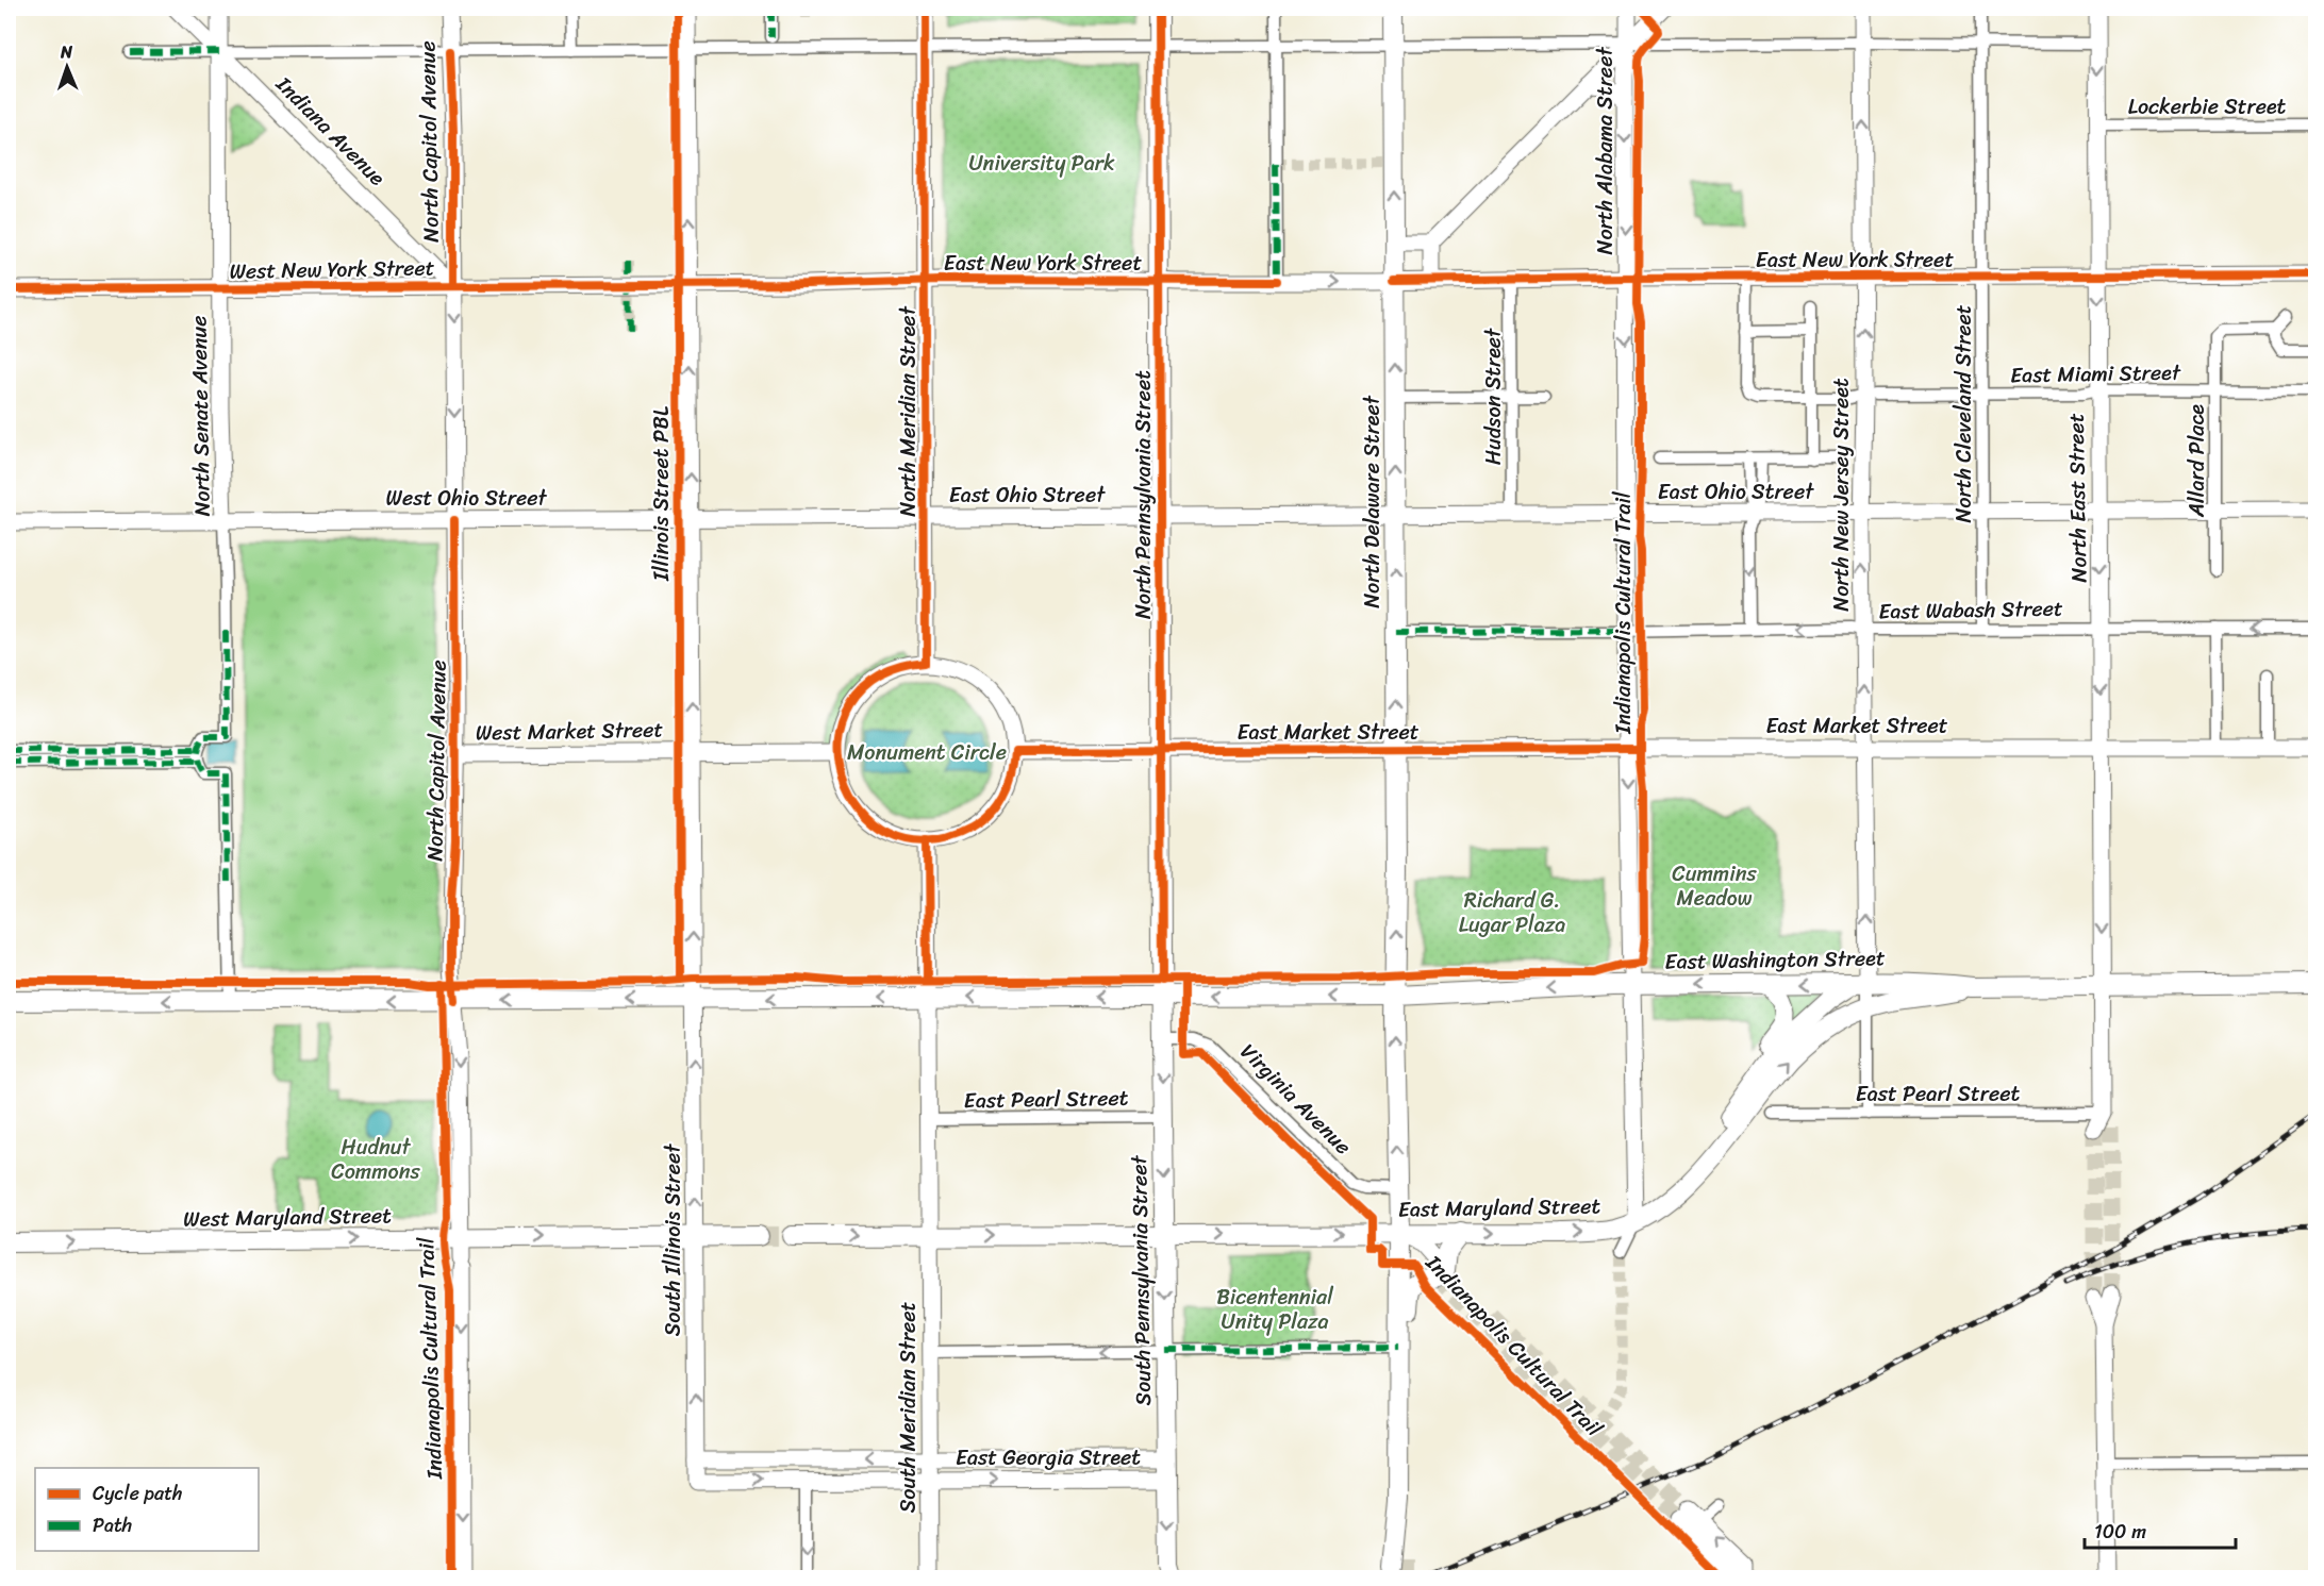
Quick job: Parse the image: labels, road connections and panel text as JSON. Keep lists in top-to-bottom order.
{
  "streets": {
    "main road": [
      "Indiana Avenue",
      "North Capitol Avenue",
      "North Alabama Street",
      "East New York Street",
      "West New York Street",
      "North Meridian Street",
      "North Senate Avenue",
      "East Ohio Street",
      "North Pennsylvania Street",
      "North New Jersey Street",
      "West Ohio Street",
      "North East Street",
      "North Delaware Street",
      "East Market Street",
      "West Market Street",
      "East Washington Street",
      "East Maryland Street",
      "West Maryland Street",
      "South Illinois Street",
      "South Pennsylvania Street",
      "South Meridian Street",
      "East Georgia Street"
    ],
    "street": [
      "Lockerbie Street",
      "East Miami Street",
      "Hudson Street",
      "North Cleveland Street",
      "Allard Place",
      "East Wabash Street",
      "East Pearl Street",
      "Virginia Avenue"
    ],
    "cycle path": ["Illinois Street PBL", "Indianapolis Cultural Trail"]
  },
  "crossings": [
    ["Lockerbie Street", "North East Street"],
    ["Indiana Avenue", "North Capitol Avenue"],
    ["Indiana Avenue", "West New York Street"],
    ["Indiana Avenue", "North Senate Avenue"],
    ["North Capitol Avenue", "West New York Street"],
    ["North Capitol Avenue", "West Ohio Street"],
    ["North Capitol Avenue", "West Market Street"],
    ["North Capitol Avenue", "East Washington Street"],
    ["North Capitol Avenue", "West Maryland Street"],
    ["North Alabama Street", "East New York Street"],
    ["North Alabama Street", "East Ohio Street"],
    ["North Alabama Street", "East Wabash Street"],
    ["North Alabama Street", "East Market Street"],
    ["North Alabama Street", "East Washington Street"],
    ["North Alabama Street", "East Maryland Street"],
    ["East New York Street", "West New York Street"],
    ["East New York Street", "Hudson Street"],
    ["East New York Street", "North Meridian Street"],
    ["East New York Street", "North Cleveland Street"],
    ["East New York Street", "North Pennsylvania Street"],
    ["East New York Street", "North New Jersey Street"],
    ["East New York Street", "North East Street"],
    ["East New York Street", "North Delaware Street"],
    ["West New York Street", "North Meridian Street"],
    ["West New York Street", "North Senate Avenue"],
    ["West New York Street", "South Illinois Street"],
    ["East Miami Street", "North Cleveland Street"],
    ["East Miami Street", "Allard Place"],
    ["East Miami Street", "North New Jersey Street"],
    ["East Miami Street", "North East Street"],
    ["Hudson Street", "East Ohio Street"],
    ["North Meridian Street", "East Ohio Street"],
    ["North Meridian Street", "West Ohio Street"],
    ["North Meridian Street", "East Market Street"],
    ["North Meridian Street", "West Market Street"],
    ["North Cleveland Street", "East Ohio Street"],
    ["North Cleveland Street", "East Wabash Street"],
    ["North Senate Avenue", "West Ohio Street"],
    ["Allard Place", "East Ohio Street"],
    ["East Ohio Street", "North Pennsylvania Street"],
    ["East Ohio Street", "North New Jersey Street"],
    ["East Ohio Street", "West Ohio Street"],
    ["East Ohio Street", "North East Street"],
    ["East Ohio Street", "North Delaware Street"],
    ["North Pennsylvania Street", "East Market Street"],
    ["North Pennsylvania Street", "East Washington Street"],
    ["North Pennsylvania Street", "South Pennsylvania Street"],
    ["North New Jersey Street", "East Wabash Street"],
    ["North New Jersey Street", "East Market Street"],
    ["North New Jersey Street", "East Washington Street"],
    ["West Ohio Street", "South Illinois Street"],
    ["North East Street", "East Wabash Street"],
    ["North East Street", "East Market Street"],
    ["North East Street", "East Washington Street"],
    ["North East Street", "East Pearl Street"],
    ["North Delaware Street", "East Wabash Street"],
    ["North Delaware Street", "East Market Street"],
    ["North Delaware Street", "East Washington Street"],
    ["North Delaware Street", "Virginia Avenue"],
    ["North Delaware Street", "East Maryland Street"],
    ["East Market Street", "West Market Street"],
    ["West Market Street", "South Illinois Street"],
    ["East Washington Street", "East Maryland Street"],
    ["East Washington Street", "South Illinois Street"],
    ["East Washington Street", "South Pennsylvania Street"],
    ["East Pearl Street", "South Pennsylvania Street"],
    ["Virginia Avenue", "South Pennsylvania Street"],
    ["East Maryland Street", "South Pennsylvania Street"],
    ["East Maryland Street", "South Meridian Street"],
    ["West Maryland Street", "South Illinois Street"],
    ["South Illinois Street", "East Georgia Street"],
    ["South Pennsylvania Street", "East Georgia Street"],
    ["South Meridian Street", "East Georgia Street"]
  ],
  "one_way": [
    "North Capitol Avenue",
    "North Alabama Street",
    "North New Jersey Street",
    "North East Street",
    "North Delaware Street",
    "East Washington Street",
    "East Maryland Street",
    "West Maryland Street",
    "South Illinois Street",
    "South Pennsylvania Street"
  ],
  "parks": [
    "University Park",
    "Monument Circle",
    "Cummins Meadow",
    "Richard G. Lugar Plaza",
    "Hudnut Commons",
    "Bicentennial Unity Plaza"
  ],
  "legend": ["Cycle path", "Path"],
  "scale_bar": "100 m",
  "north": "top"
}
